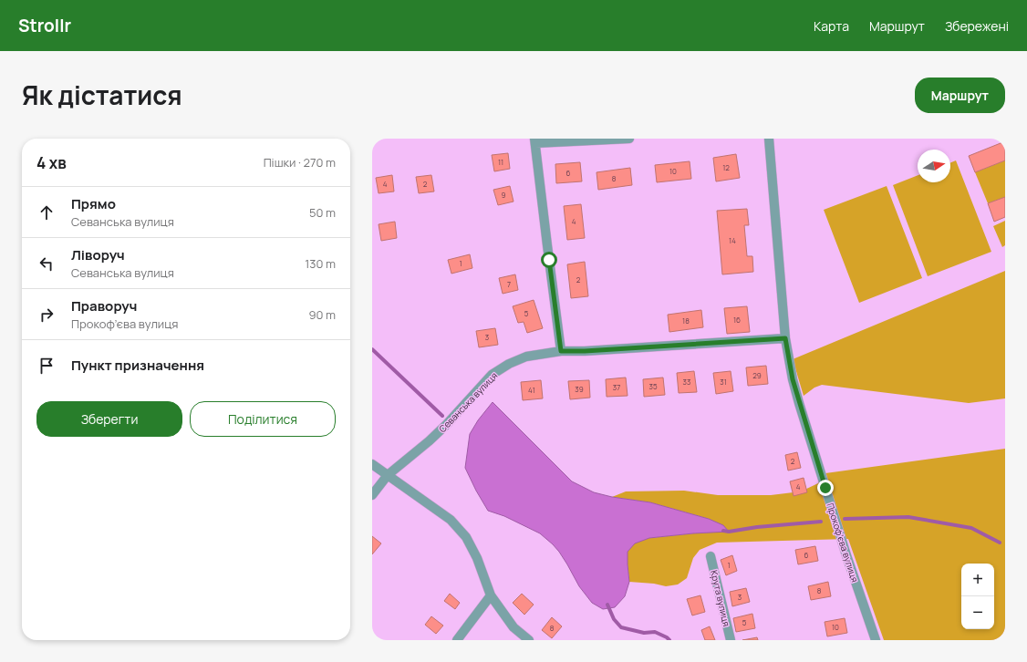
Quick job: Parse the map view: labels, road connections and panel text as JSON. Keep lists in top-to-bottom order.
{
  "streets": {
    "street": ["Севанська вулиця", "Прокоф’єва вулиця", "Крута вулиця"]
  },
  "crossings": [
    ["Севанська вулиця", "Прокоф’єва вулиця"]
  ],
  "house_numbers": [
    "11",
    "12",
    "10",
    "6",
    "8",
    "4",
    "2",
    "9",
    "4",
    "14",
    "1",
    "2",
    "7",
    "5",
    "16",
    "18",
    "3",
    "29",
    "33",
    "31",
    "35",
    "37",
    "39",
    "41",
    "2",
    "4",
    "6",
    "1",
    "8",
    "3",
    "5",
    "10",
    "8"
  ],
  "north": "right",
  "page": {
    "header": "Strollr",
    "nav": ["Карта", "Маршрут", "Збережені"],
    "title": "Як дістатися",
    "buttons": [
      "Маршрут",
      ["Зберегти", "Поділитися"]
    ],
    "heading": ["4 хв", "Пішки · 270 m"],
    "list": [
      ["Прямо", "Севанська вулиця", "50 m"],
      ["Ліворуч", "Севанська вулиця", "130 m"],
      ["Праворуч", "Прокоф’єва вулиця", "90 m"],
      "Пункт призначення"
    ],
    "map_buttons": ["+", "−"]
  }
}
